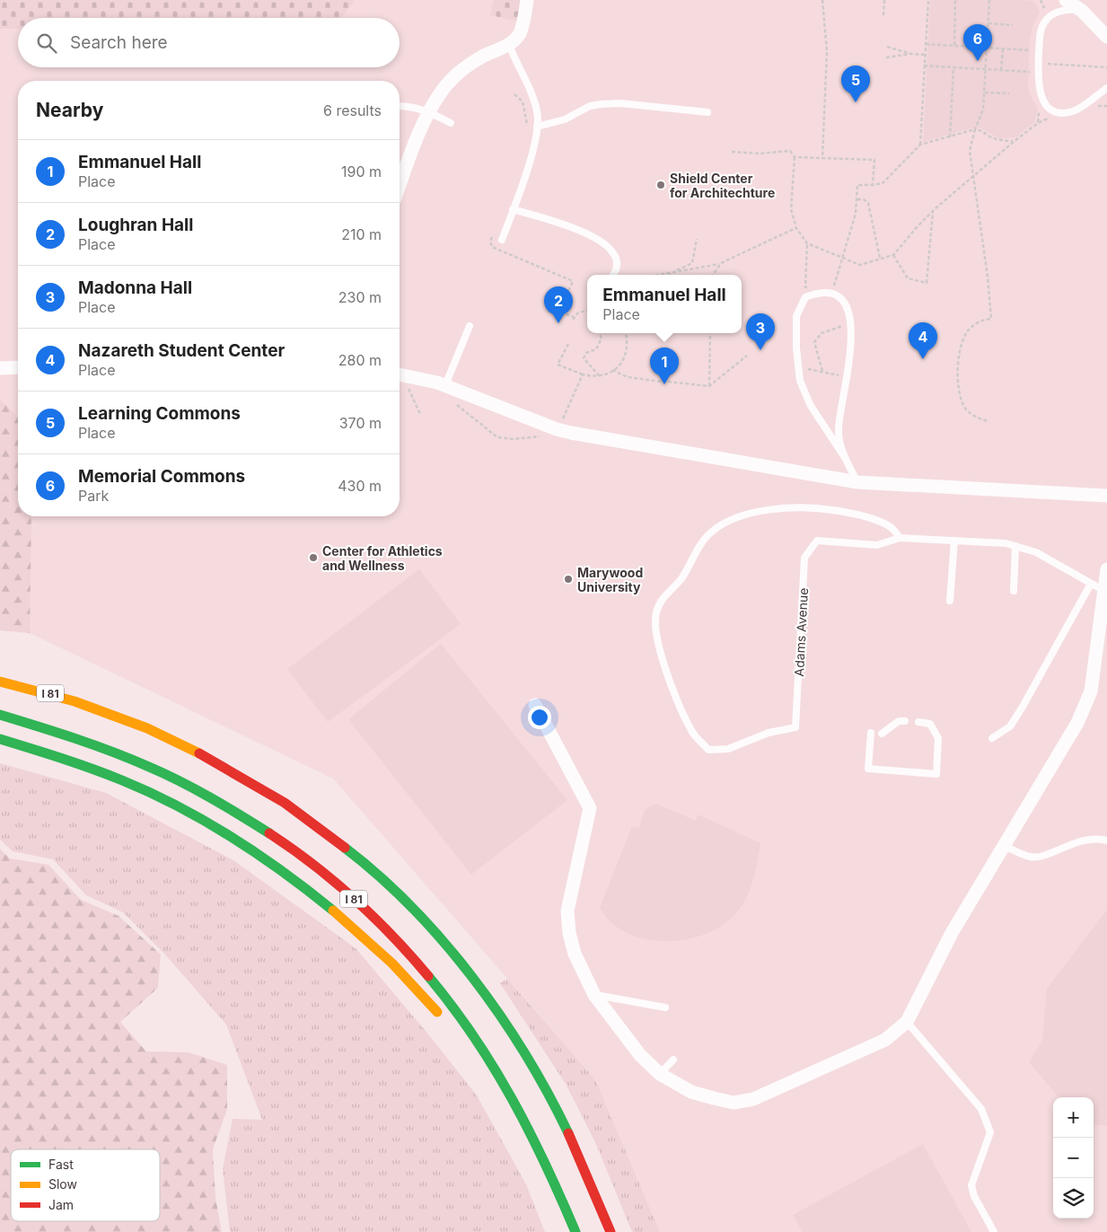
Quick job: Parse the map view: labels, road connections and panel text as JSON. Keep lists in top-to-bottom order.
{
  "streets": {
    "highway": ["I 81"],
    "lane": ["Adams Avenue"]
  },
  "places": ["Shield Center for Architechture", "Center for Athletics and Wellness", "Marywood University"],
  "legend": ["Fast", "Slow", "Jam"],
  "page": {
    "search": "Search here",
    "pins": [
      "6",
      "5",
      "2",
      "3",
      "4",
      "1"
    ],
    "heading": ["Nearby", "6 results"],
    "list": [
      {
        "mark": "1",
        "name": "Emmanuel Hall",
        "note": "Place",
        "value": "190 m"
      },
      {
        "mark": "2",
        "name": "Loughran Hall",
        "note": "Place",
        "value": "210 m"
      },
      {
        "mark": "3",
        "name": "Madonna Hall",
        "note": "Place",
        "value": "230 m"
      },
      {
        "mark": "4",
        "name": "Nazareth Student Center",
        "note": "Place",
        "value": "280 m"
      },
      {
        "mark": "5",
        "name": "Learning Commons",
        "note": "Place",
        "value": "370 m"
      },
      {
        "mark": "6",
        "name": "Memorial Commons",
        "note": "Park",
        "value": "430 m"
      }
    ],
    "popup": ["Emmanuel Hall", "Place"],
    "map_buttons": ["+", "−"]
  }
}
